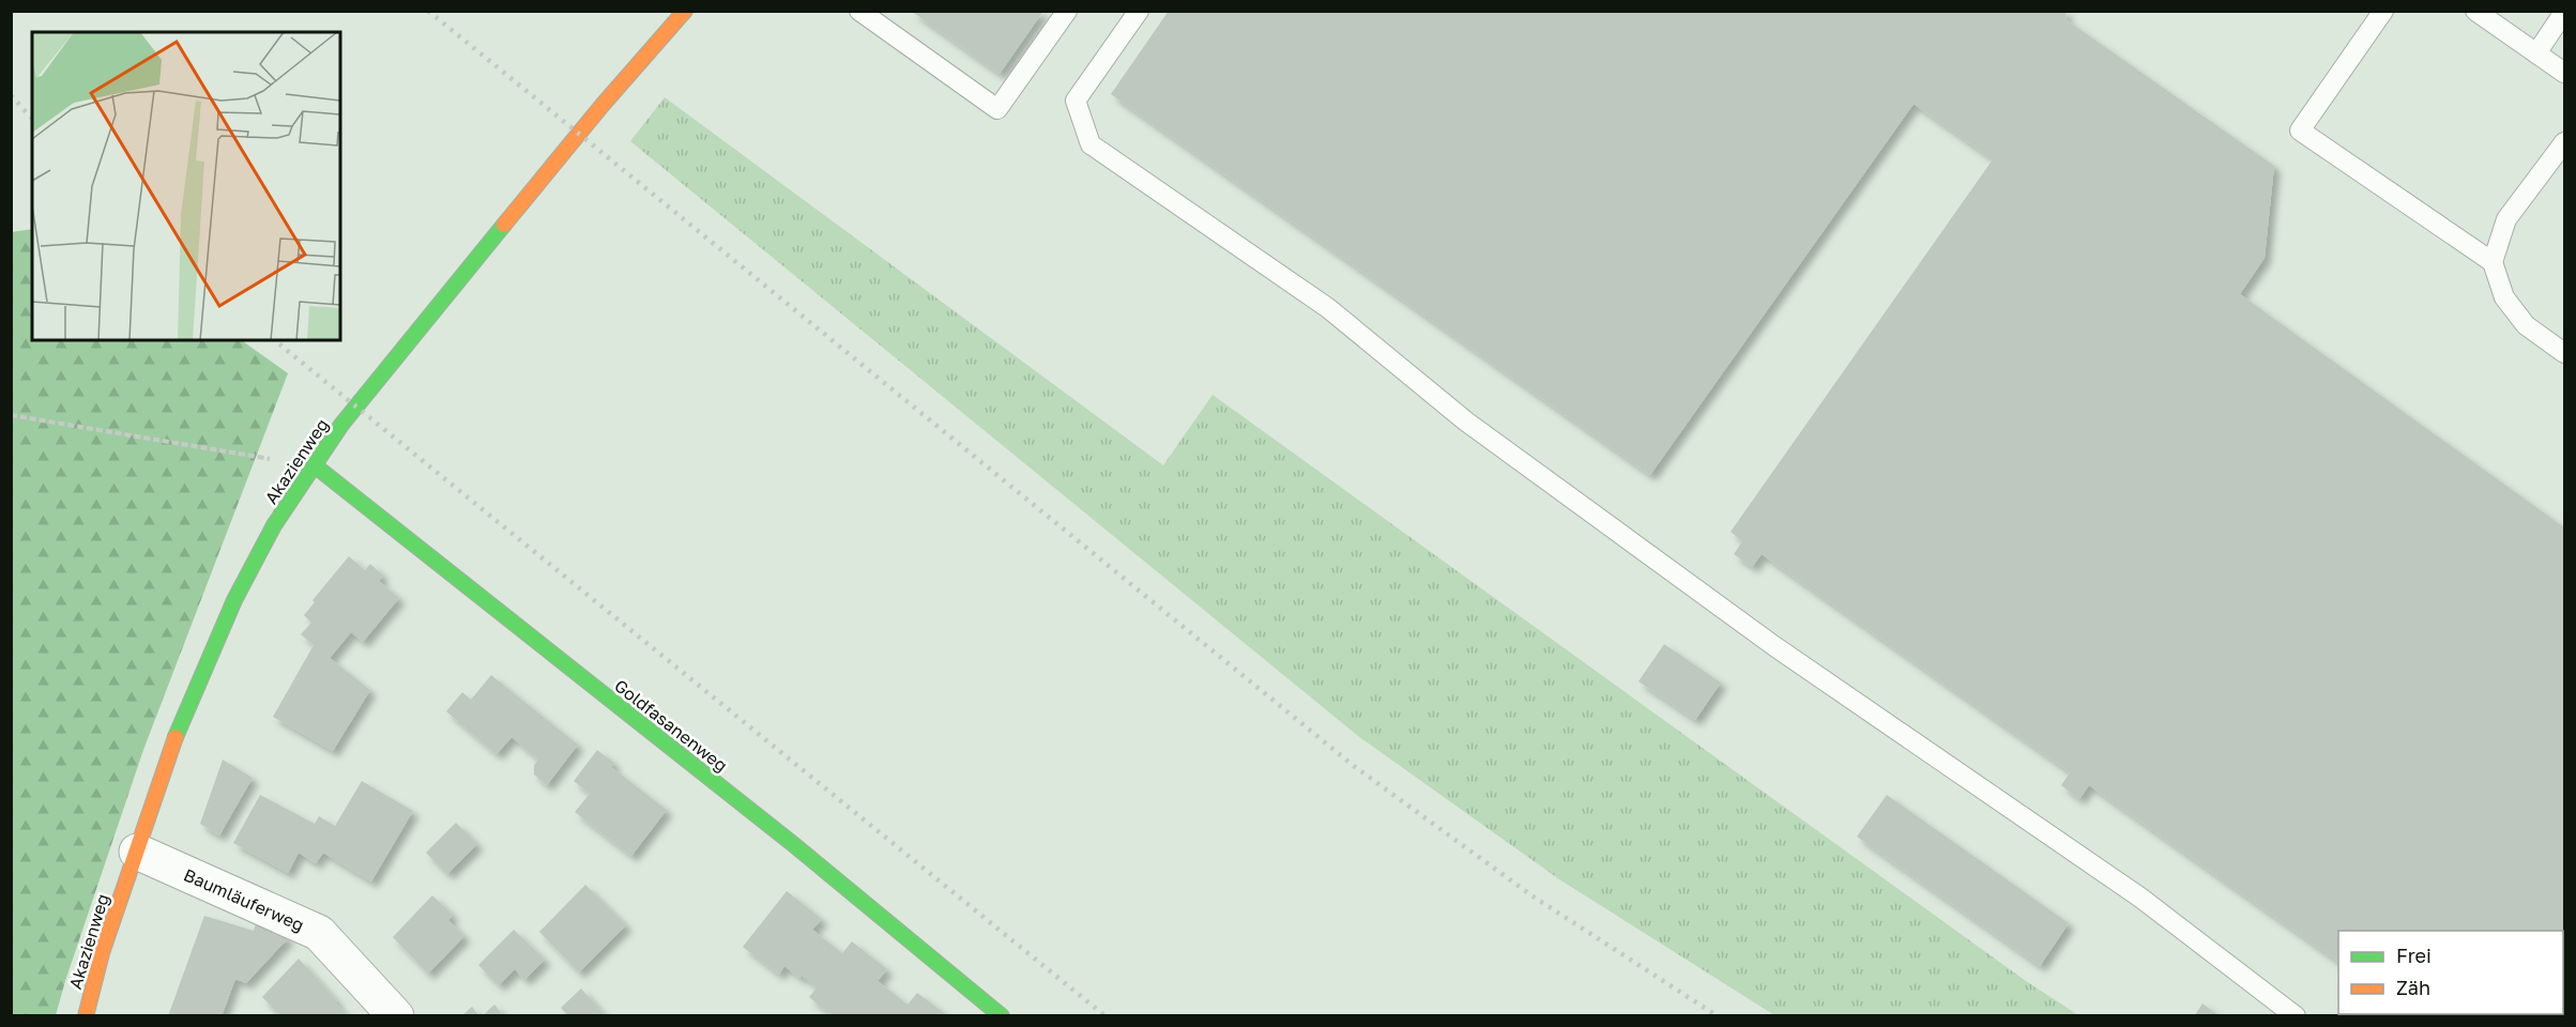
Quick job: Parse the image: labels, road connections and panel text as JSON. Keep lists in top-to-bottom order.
{
  "streets": {
    "street": ["Akazienweg", "Goldfasanenweg", "Baumläuferweg"]
  },
  "crossings": [
    ["Akazienweg", "Goldfasanenweg"],
    ["Akazienweg", "Baumläuferweg"]
  ],
  "legend": ["Frei", "Zäh"]
}
